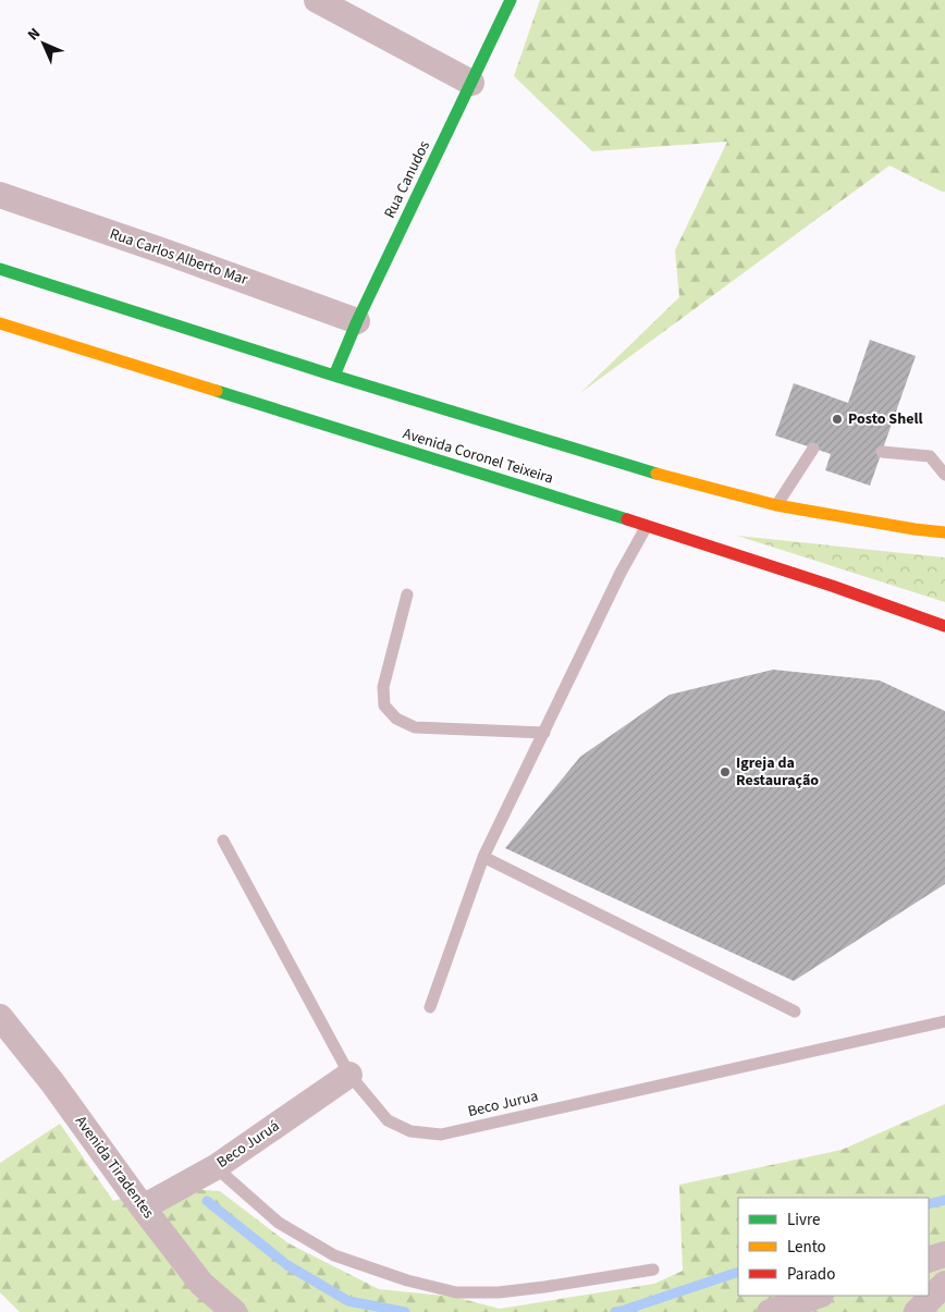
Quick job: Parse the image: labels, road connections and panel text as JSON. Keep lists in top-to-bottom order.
{
  "streets": {
    "main road": ["Rua Canudos", "Avenida Coronel Teixeira"],
    "street": ["Rua Carlos Alberto Mar", "Beco Juruá", "Avenida Tiradentes"],
    "lane": ["Beco Jurua"]
  },
  "crossings": [
    ["Rua Canudos", "Rua Carlos Alberto Mar"],
    ["Beco Jurua", "Beco Juruá"],
    ["Beco Juruá", "Avenida Tiradentes"]
  ],
  "places": ["Posto Shell", "Igreja da Restauração"],
  "legend": ["Livre", "Lento", "Parado"],
  "north": "top left"
}
